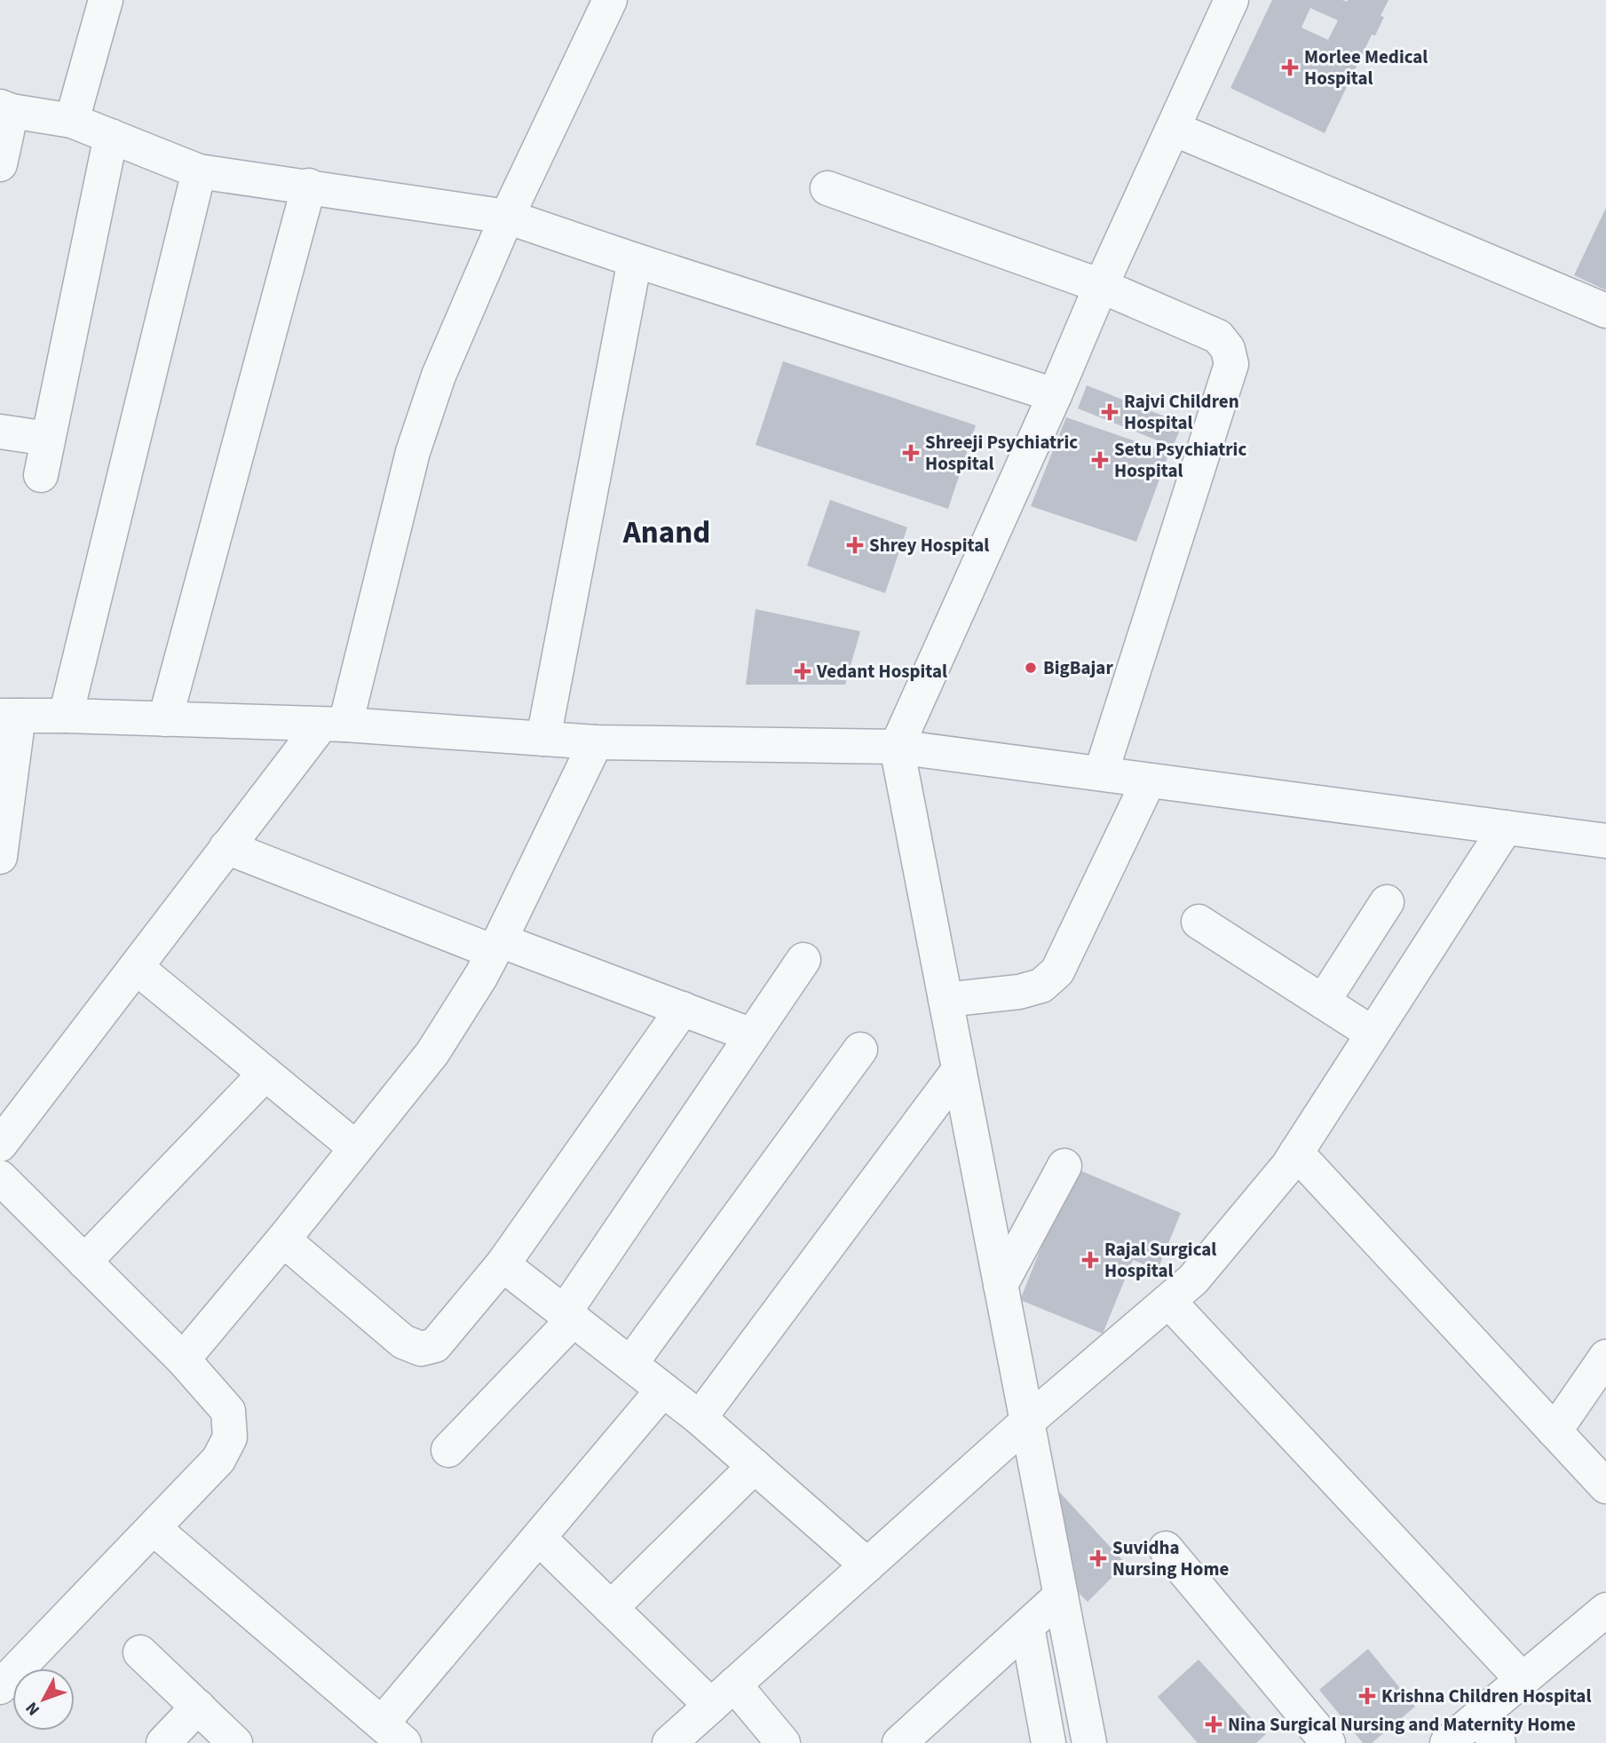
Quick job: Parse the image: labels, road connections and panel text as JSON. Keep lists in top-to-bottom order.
{
  "districts": ["Anand"],
  "places": {
    "health": [
      "Morlee Medical Hospital",
      "Rajvi Children Hospital",
      "Shreeji Psychiatric Hospital",
      "Setu Psychiatric Hospital",
      "Shrey Hospital",
      "Vedant Hospital",
      "Rajal Surgical Hospital",
      "Suvidha Nursing Home",
      "Krishna Children Hospital",
      "Nina Surgical Nursing and Maternity Home"
    ],
    "other": ["BigBajar"]
  },
  "north": "bottom left"
}
